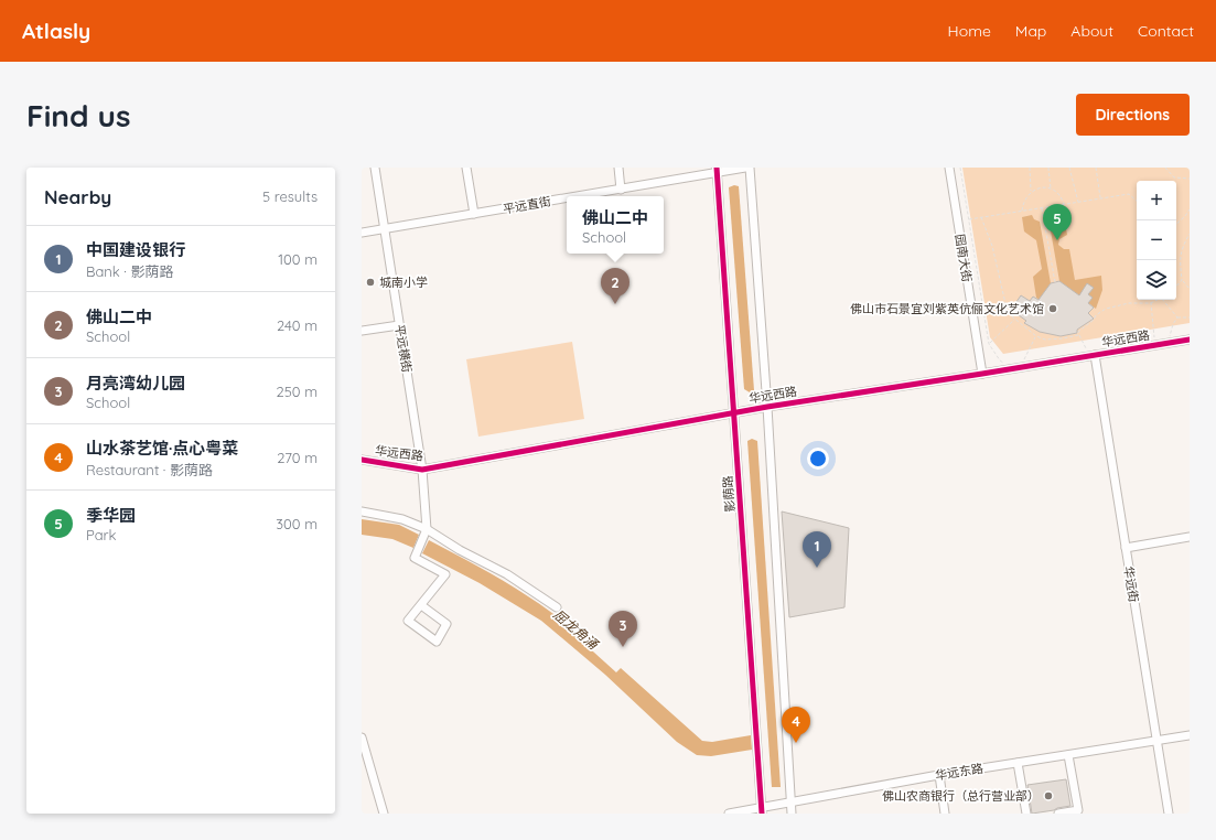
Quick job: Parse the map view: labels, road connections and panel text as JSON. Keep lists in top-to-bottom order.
{
  "streets": {
    "street": [
      "平远直街",
      "园南大街",
      "华远西路",
      "平远横街",
      "影荫路",
      "华远街",
      "华远东路"
    ]
  },
  "crossings": [
    ["平远直街", "平远横街"],
    ["平远直街", "影荫路"],
    ["园南大街", "华远西路"],
    ["华远西路", "平远横街"],
    ["华远西路", "影荫路"],
    ["华远西路", "华远街"],
    ["影荫路", "华远东路"],
    ["华远街", "华远东路"]
  ],
  "water": ["屈龙角涌"],
  "places": ["城南小学", "佛山市石景宜刘紫英伉俪文化艺术馆", "佛山农商银行（总行营业部）"],
  "page": {
    "header": "Atlasly",
    "nav": [
      "Home",
      "Map",
      "About",
      "Contact"
    ],
    "buttons": "Directions",
    "title": "Find us",
    "heading": ["Nearby", "5 results"],
    "map_buttons": ["+", "−"],
    "popup": ["佛山二中", "School"],
    "pins": [
      "5",
      "2",
      "1",
      "3",
      "4"
    ],
    "list": [
      {
        "mark": "1",
        "name": "中国建设银行",
        "note": "Bank · 影荫路",
        "value": "100 m"
      },
      {
        "mark": "2",
        "name": "佛山二中",
        "note": "School",
        "value": "240 m"
      },
      {
        "mark": "3",
        "name": "月亮湾幼儿园",
        "note": "School",
        "value": "250 m"
      },
      {
        "mark": "4",
        "name": "山水茶艺馆·点心粤菜",
        "note": "Restaurant · 影荫路",
        "value": "270 m"
      },
      {
        "mark": "5",
        "name": "季华园",
        "note": "Park",
        "value": "300 m"
      }
    ]
  }
}
